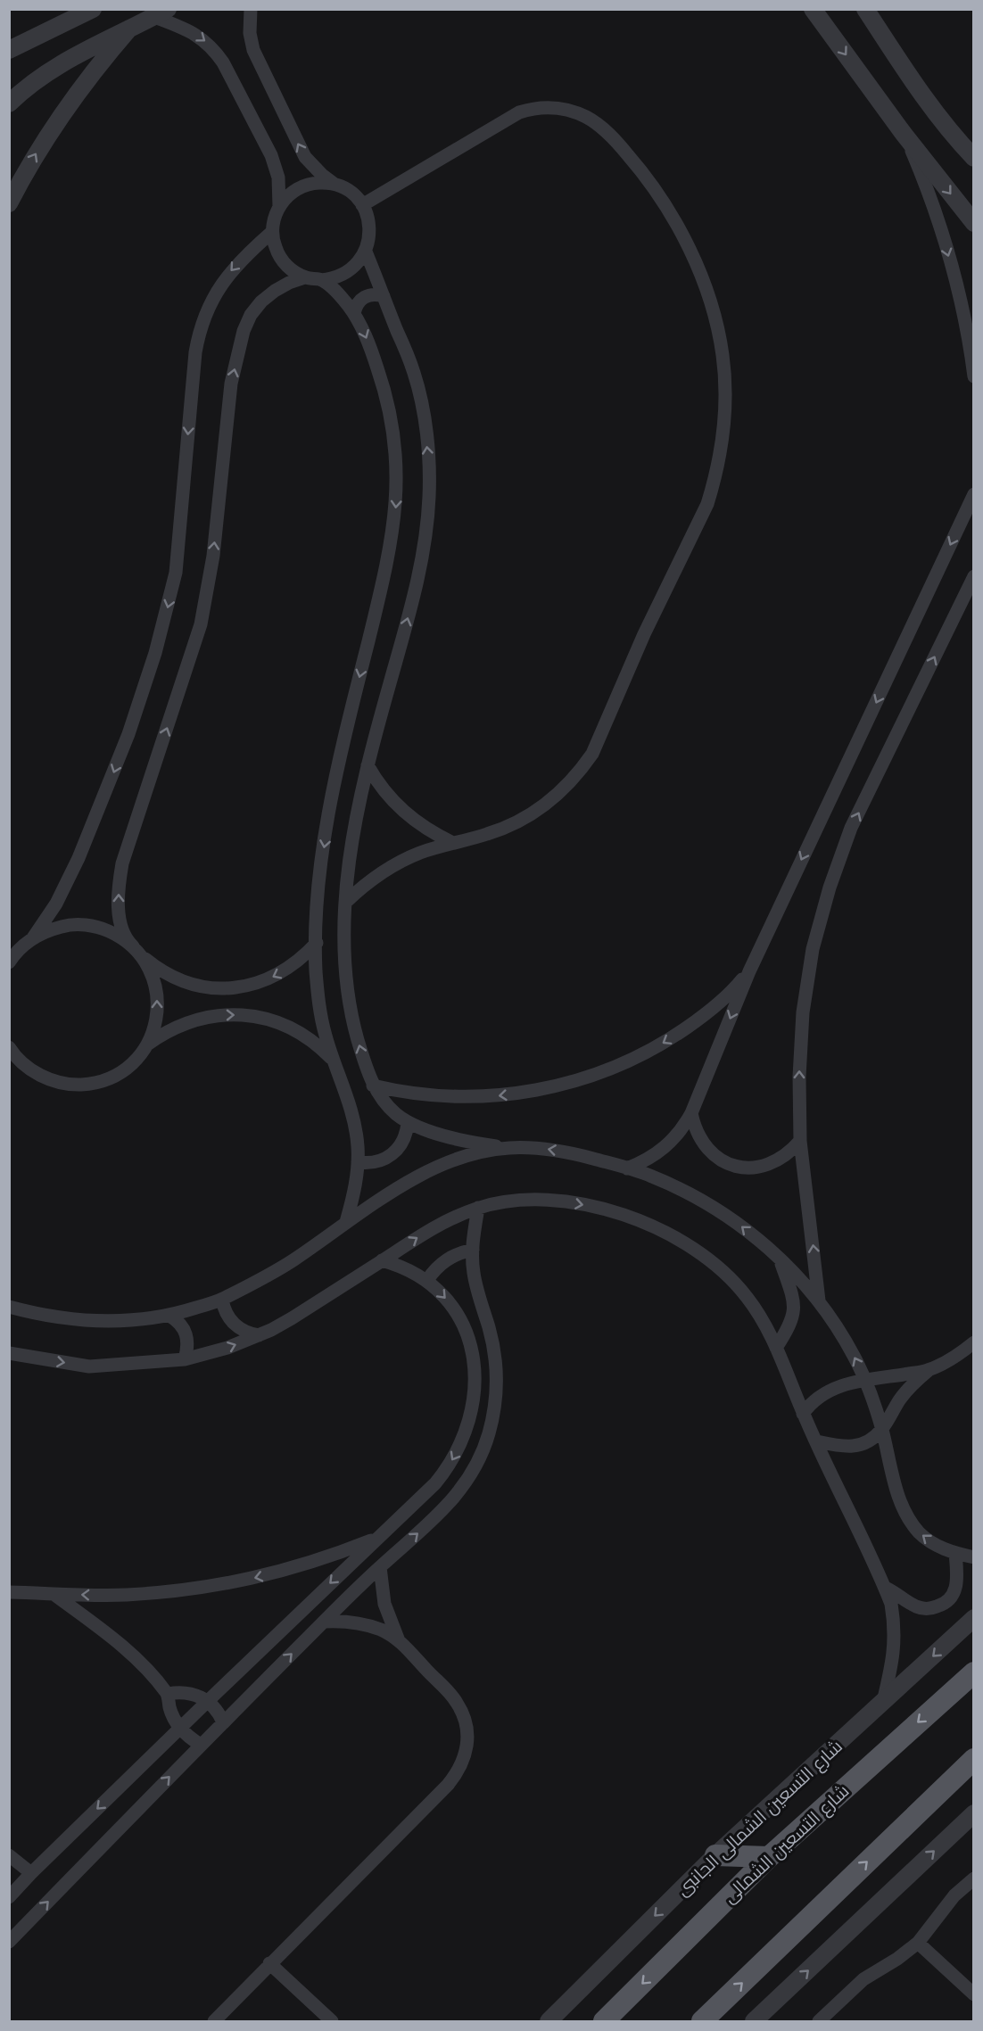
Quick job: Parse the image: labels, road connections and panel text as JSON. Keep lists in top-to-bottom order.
{
  "streets": {
    "main road": ["شارع التسعين الشمالى"],
    "street": ["شارع التسعين الشمالى الجانبى"]
  },
  "one_way": ["شارع التسعين الشمالى الجانبى"]
}
